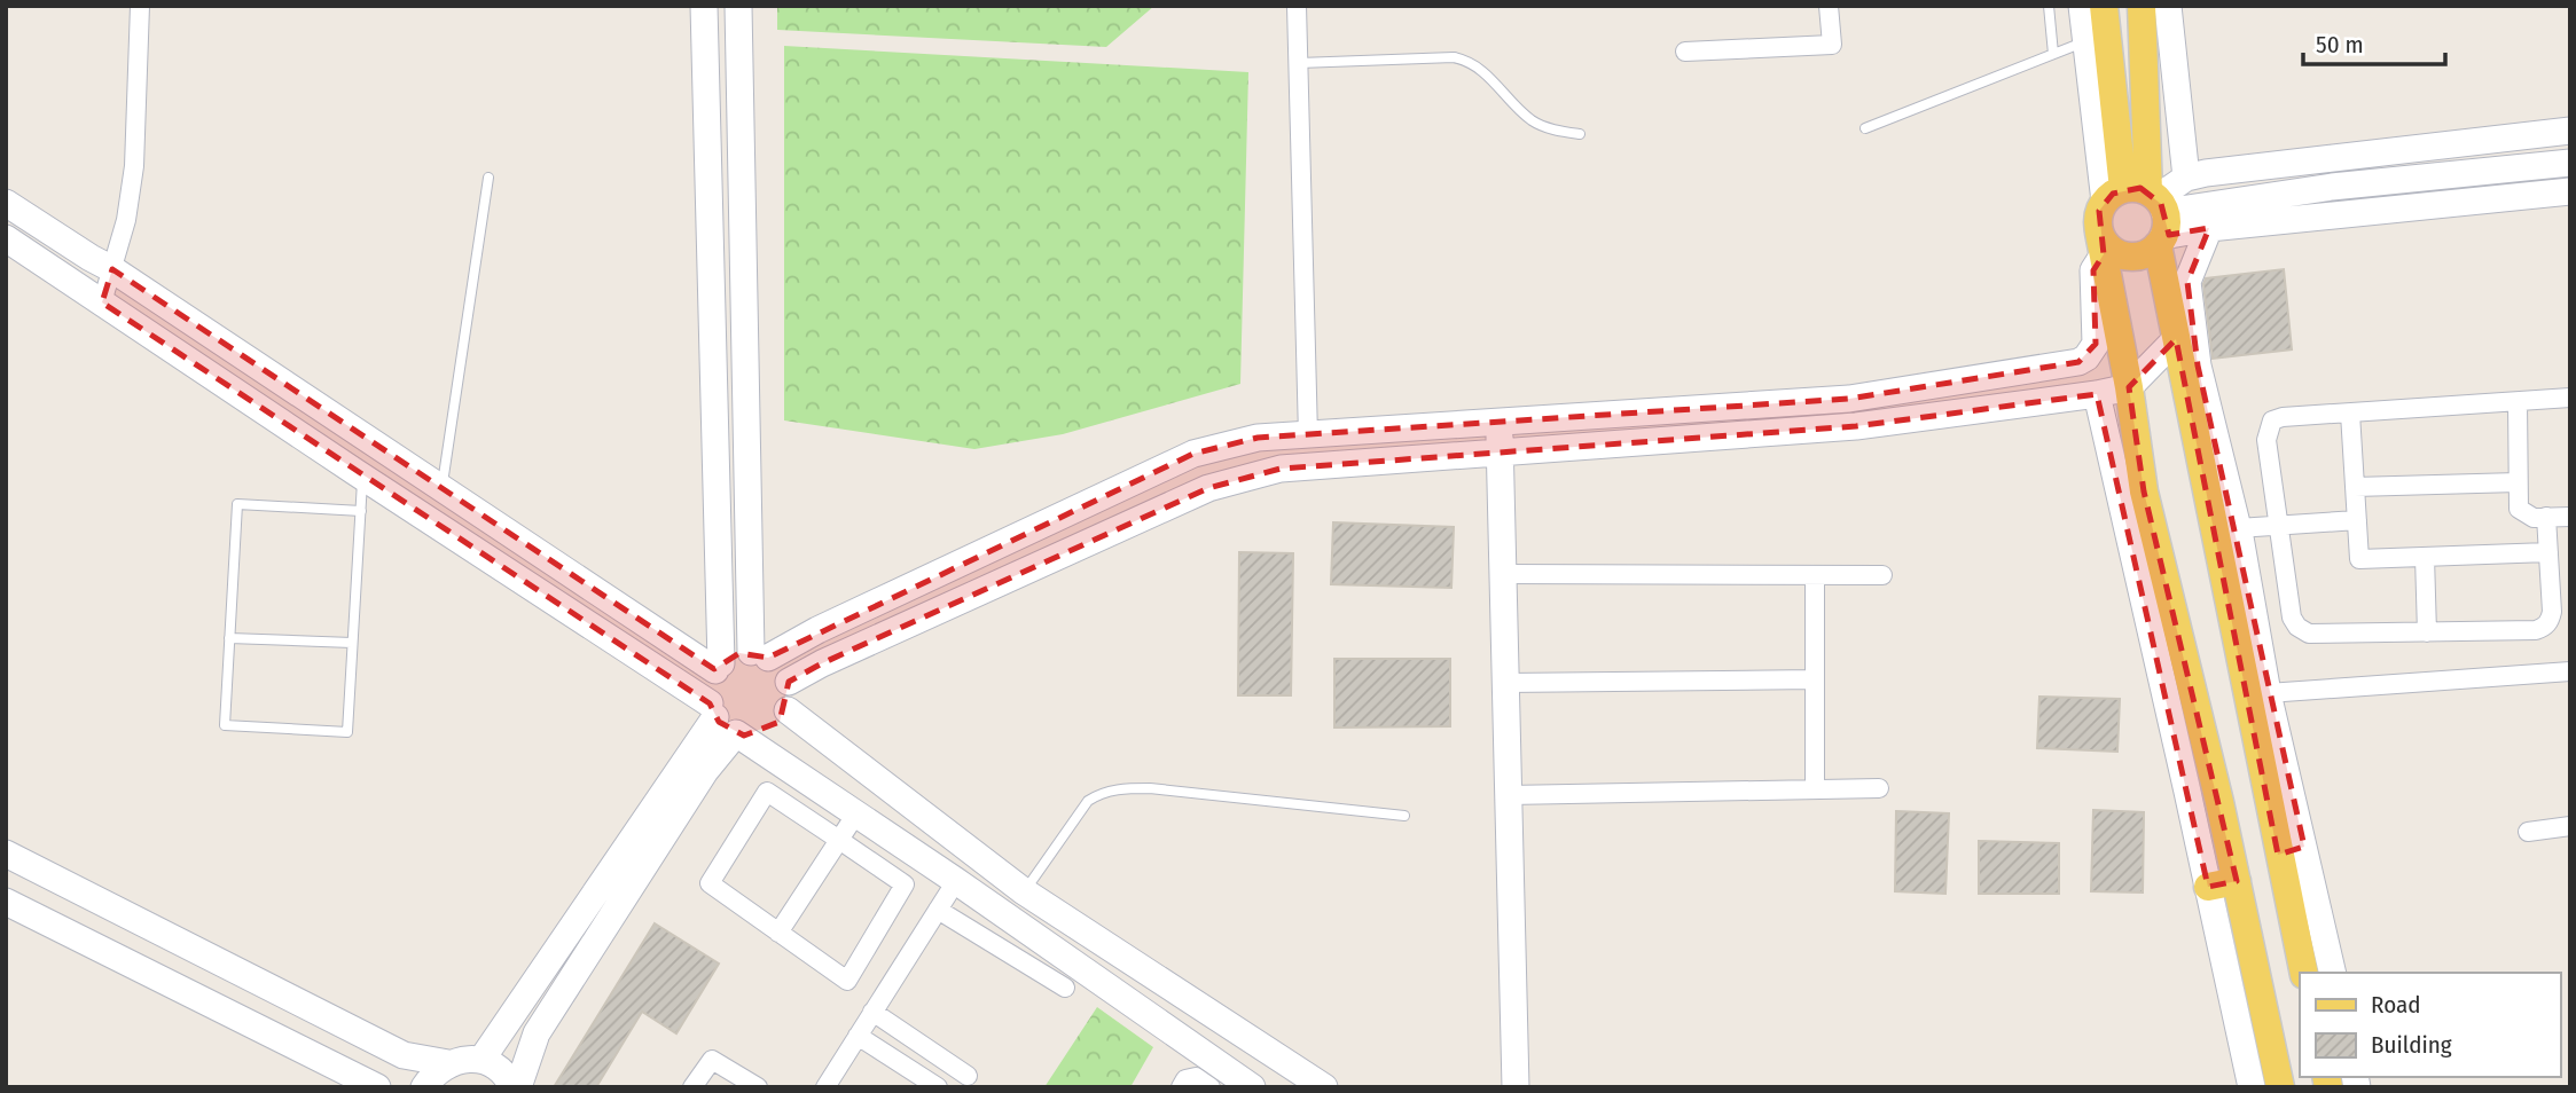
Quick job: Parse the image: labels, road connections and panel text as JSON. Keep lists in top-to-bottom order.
{
  "legend": ["Road", "Building"],
  "scale_bar": "50 m"
}
